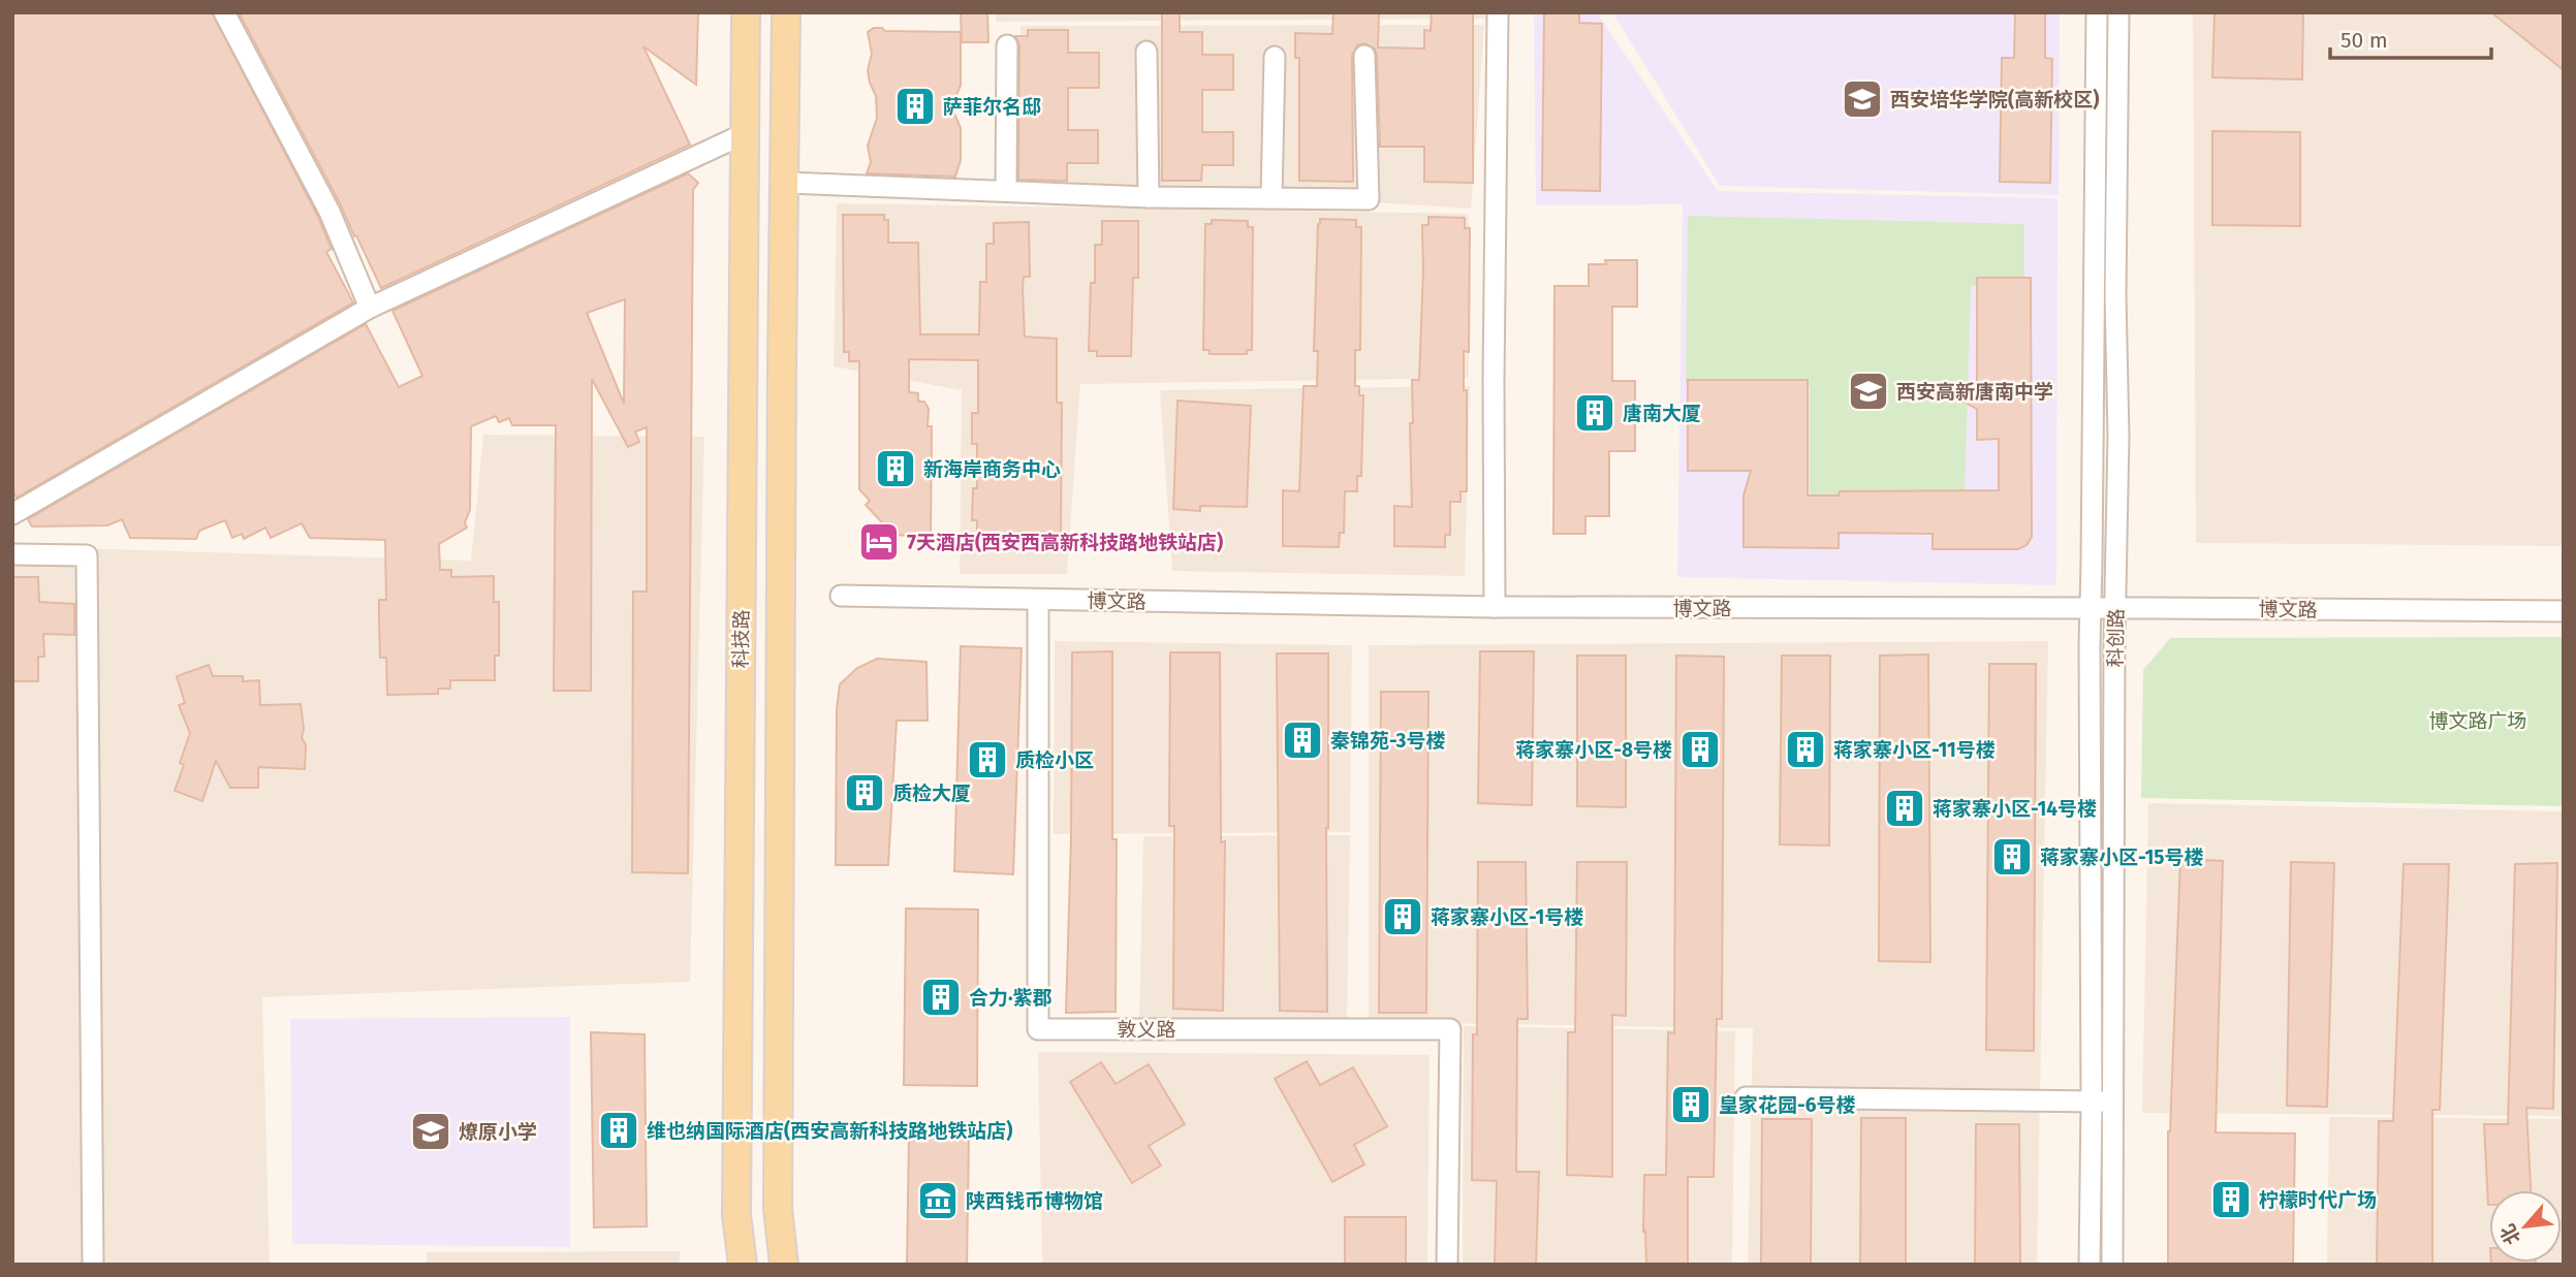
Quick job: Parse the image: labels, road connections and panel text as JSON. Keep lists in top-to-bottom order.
{
  "streets": {
    "main road": ["科技路"],
    "street": ["博文路", "科创路", "敦义路"]
  },
  "crossings": [
    ["博文路", "科创路"],
    ["博文路", "敦义路"]
  ],
  "parks": ["博文路广场"],
  "places": {
    "school or university": ["西安培华学院(高新校区)", "西安高新唐南中学", "燎原小学"],
    "building": [
      "萨菲尔名邸",
      "唐南大厦",
      "新海岸商务中心",
      "秦锦苑-3号楼",
      "蒋家寨小区-8号楼",
      "蒋家寨小区-11号楼",
      "质检小区",
      "质检大厦",
      "蒋家寨小区-14号楼",
      "蒋家寨小区-15号楼",
      "蒋家寨小区-1号楼",
      "合力·紫郡",
      "皇家花园-6号楼",
      "维也纳国际酒店(西安高新科技路地铁站店)",
      "柠檬时代广场"
    ],
    "hotel": ["7天酒店(西安西高新科技路地铁站店)"],
    "museum": ["陕西钱币博物馆"]
  },
  "scale_bar": "50 m",
  "north": "bottom left"
}
